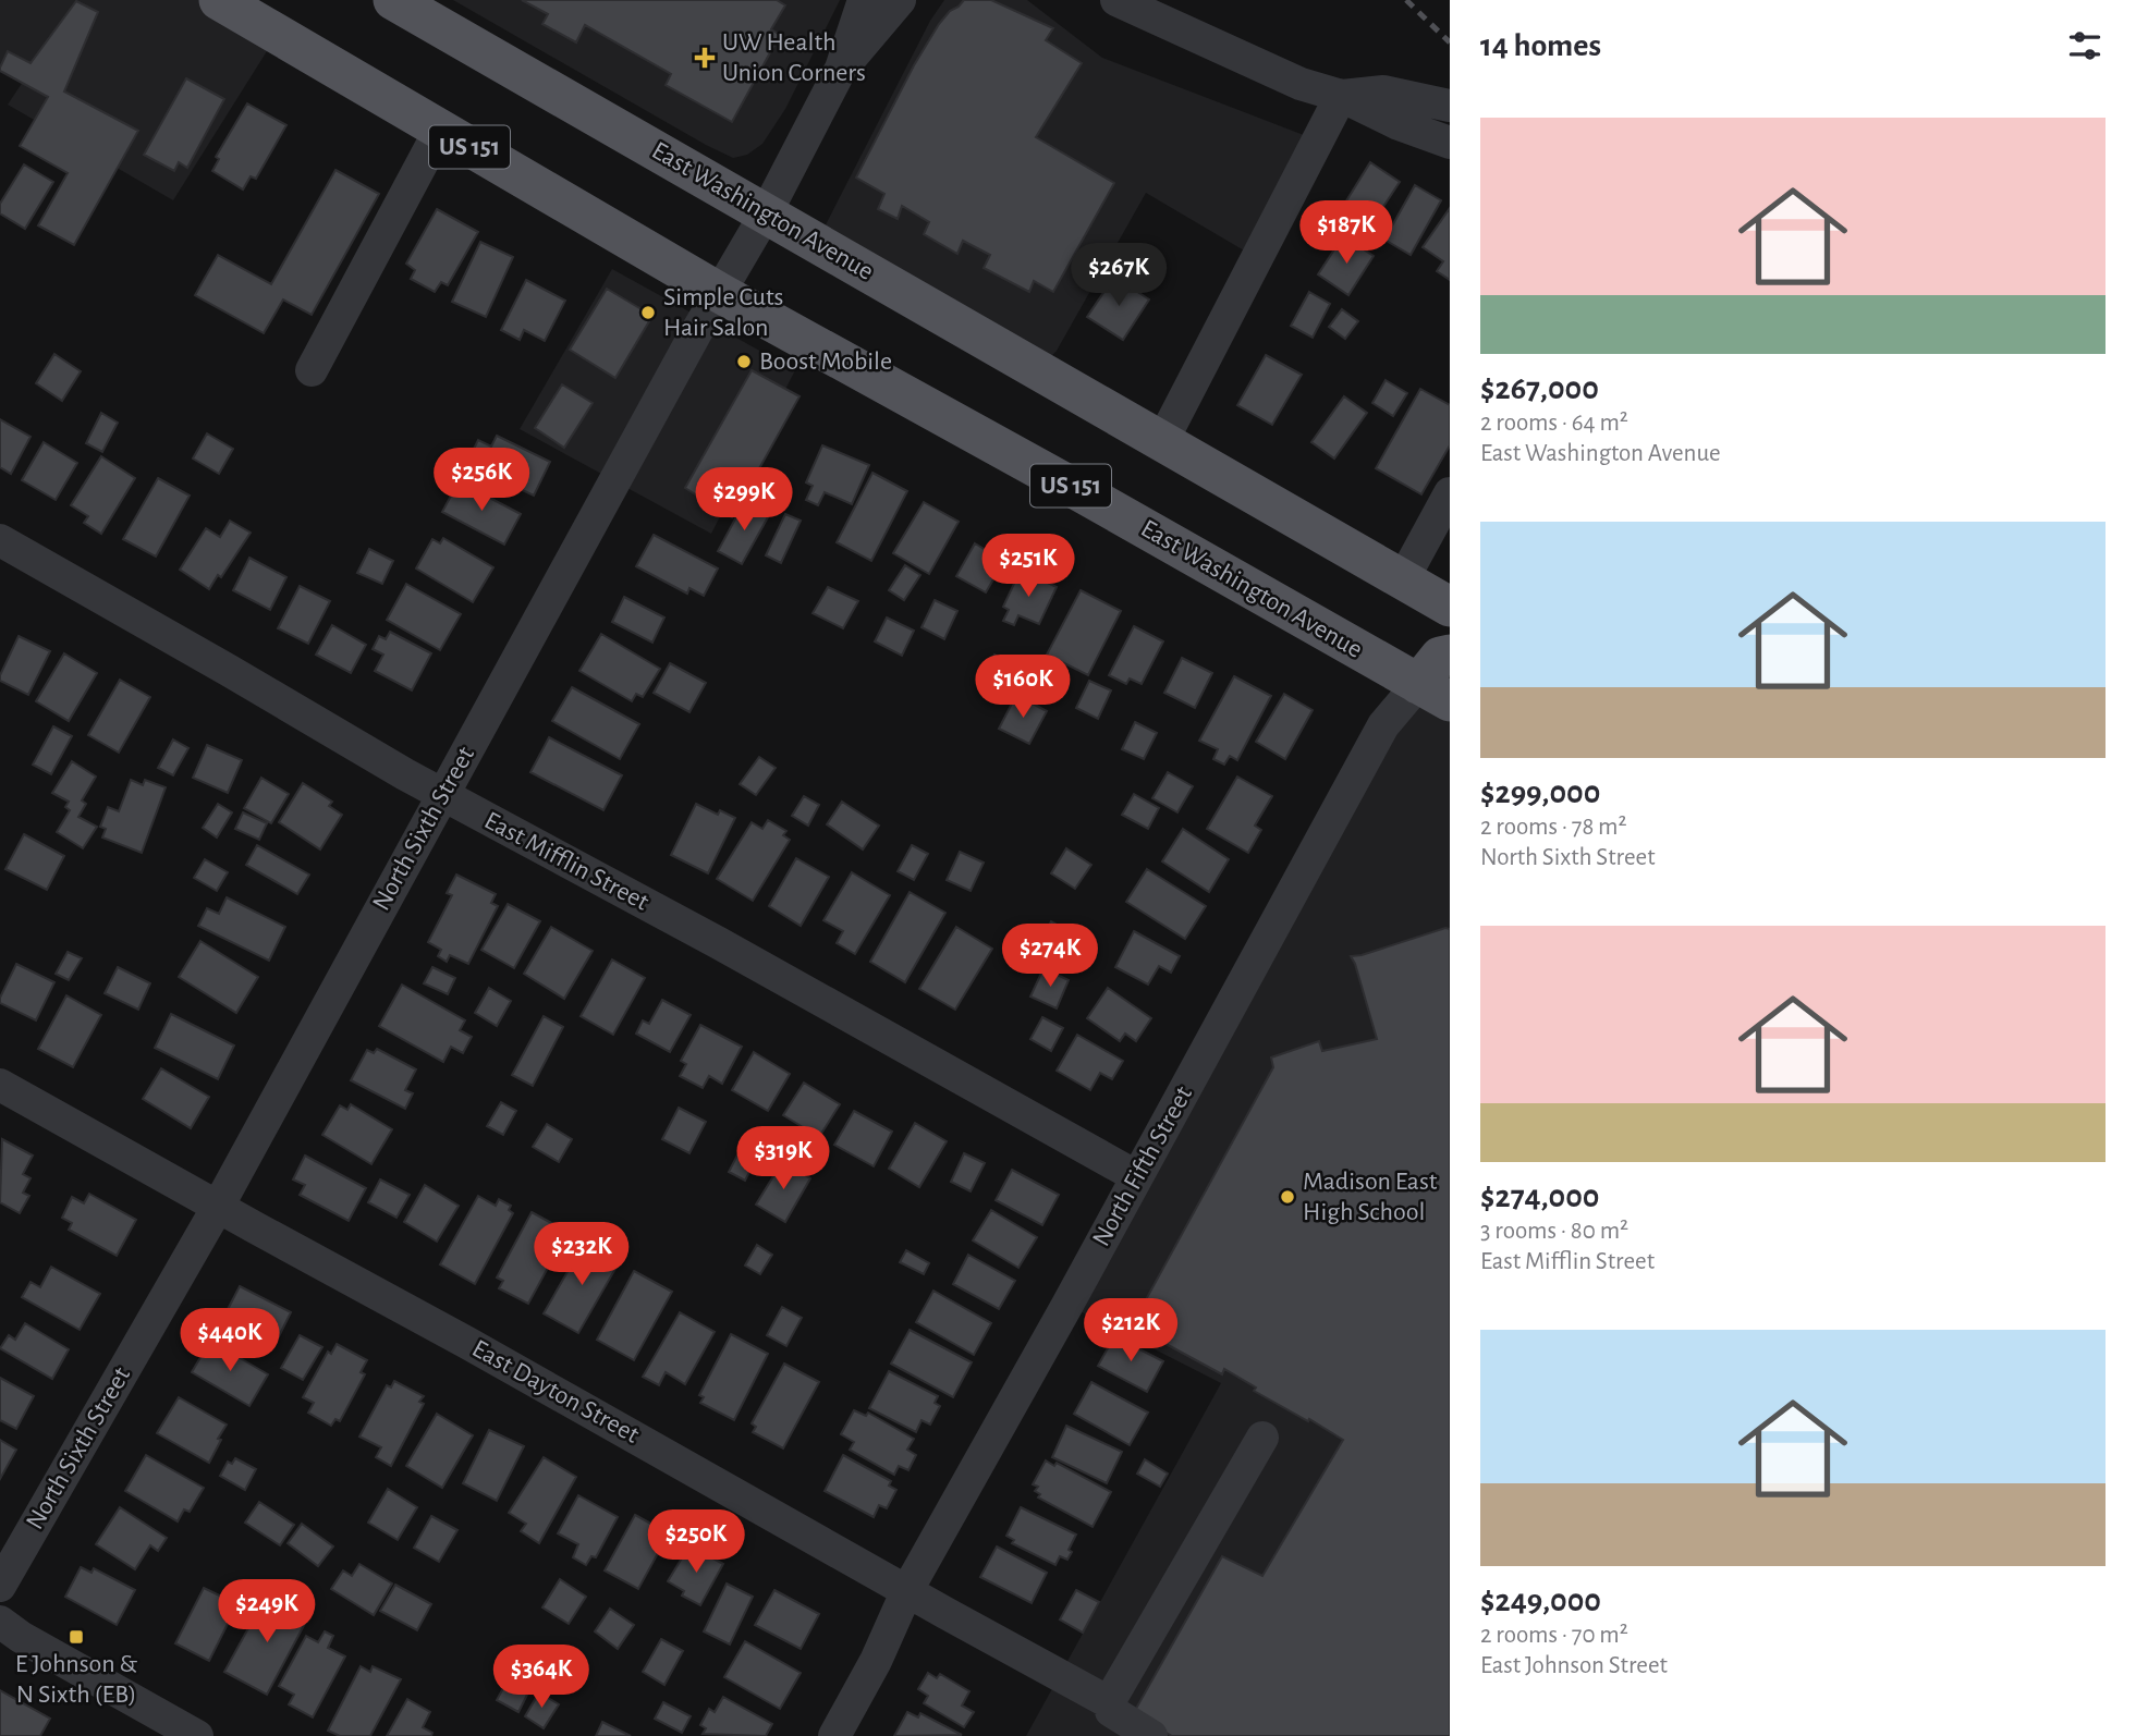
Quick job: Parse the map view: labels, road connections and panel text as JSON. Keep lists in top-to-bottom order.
{
  "streets": {
    "main road": ["US 151", "East Washington Avenue"],
    "street": [
      "North Sixth Street",
      "East Mifflin Street",
      "North Fifth Street",
      "East Dayton Street"
    ]
  },
  "crossings": [
    ["East Washington Avenue", "North Sixth Street"],
    ["East Washington Avenue", "North Fifth Street"],
    ["North Sixth Street", "East Mifflin Street"],
    ["North Sixth Street", "East Dayton Street"],
    ["East Mifflin Street", "North Fifth Street"],
    ["North Fifth Street", "East Dayton Street"]
  ],
  "places": {
    "health": ["UW Health Union Corners"],
    "other": ["Simple Cuts Hair Salon", "Boost Mobile", "Madison East High School"],
    "transit": ["E Johnson & N Sixth (EB)"]
  },
  "page": {
    "heading": "14 homes",
    "list": [
      {
        "name": "$267,000",
        "note": "2 rooms · 64 m² · East Washington Avenue"
      },
      {
        "name": "$299,000",
        "note": "2 rooms · 78 m² · North Sixth Street"
      },
      {
        "name": "$274,000",
        "note": "3 rooms · 80 m² · East Mifflin Street"
      },
      {
        "name": "$249,000",
        "note": "2 rooms · 70 m² · East Johnson Street"
      }
    ],
    "price": [
      "$187K",
      "$267K",
      "$256K",
      "$299K",
      "$251K",
      "$160K",
      "$274K",
      "$319K",
      "$232K",
      "$212K",
      "$440K",
      "$250K",
      "$249K",
      "$364K"
    ]
  }
}
